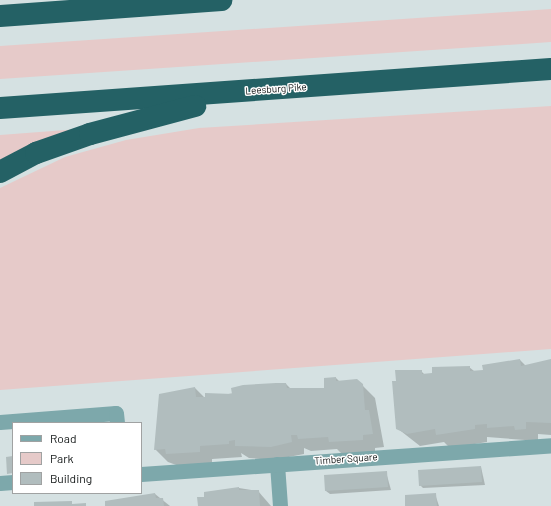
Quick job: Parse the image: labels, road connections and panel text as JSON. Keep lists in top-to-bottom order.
{
  "streets": {
    "highway": ["Leesburg Pike"],
    "street": ["Timber Square"]
  },
  "legend": ["Road", "Park", "Building"]
}
